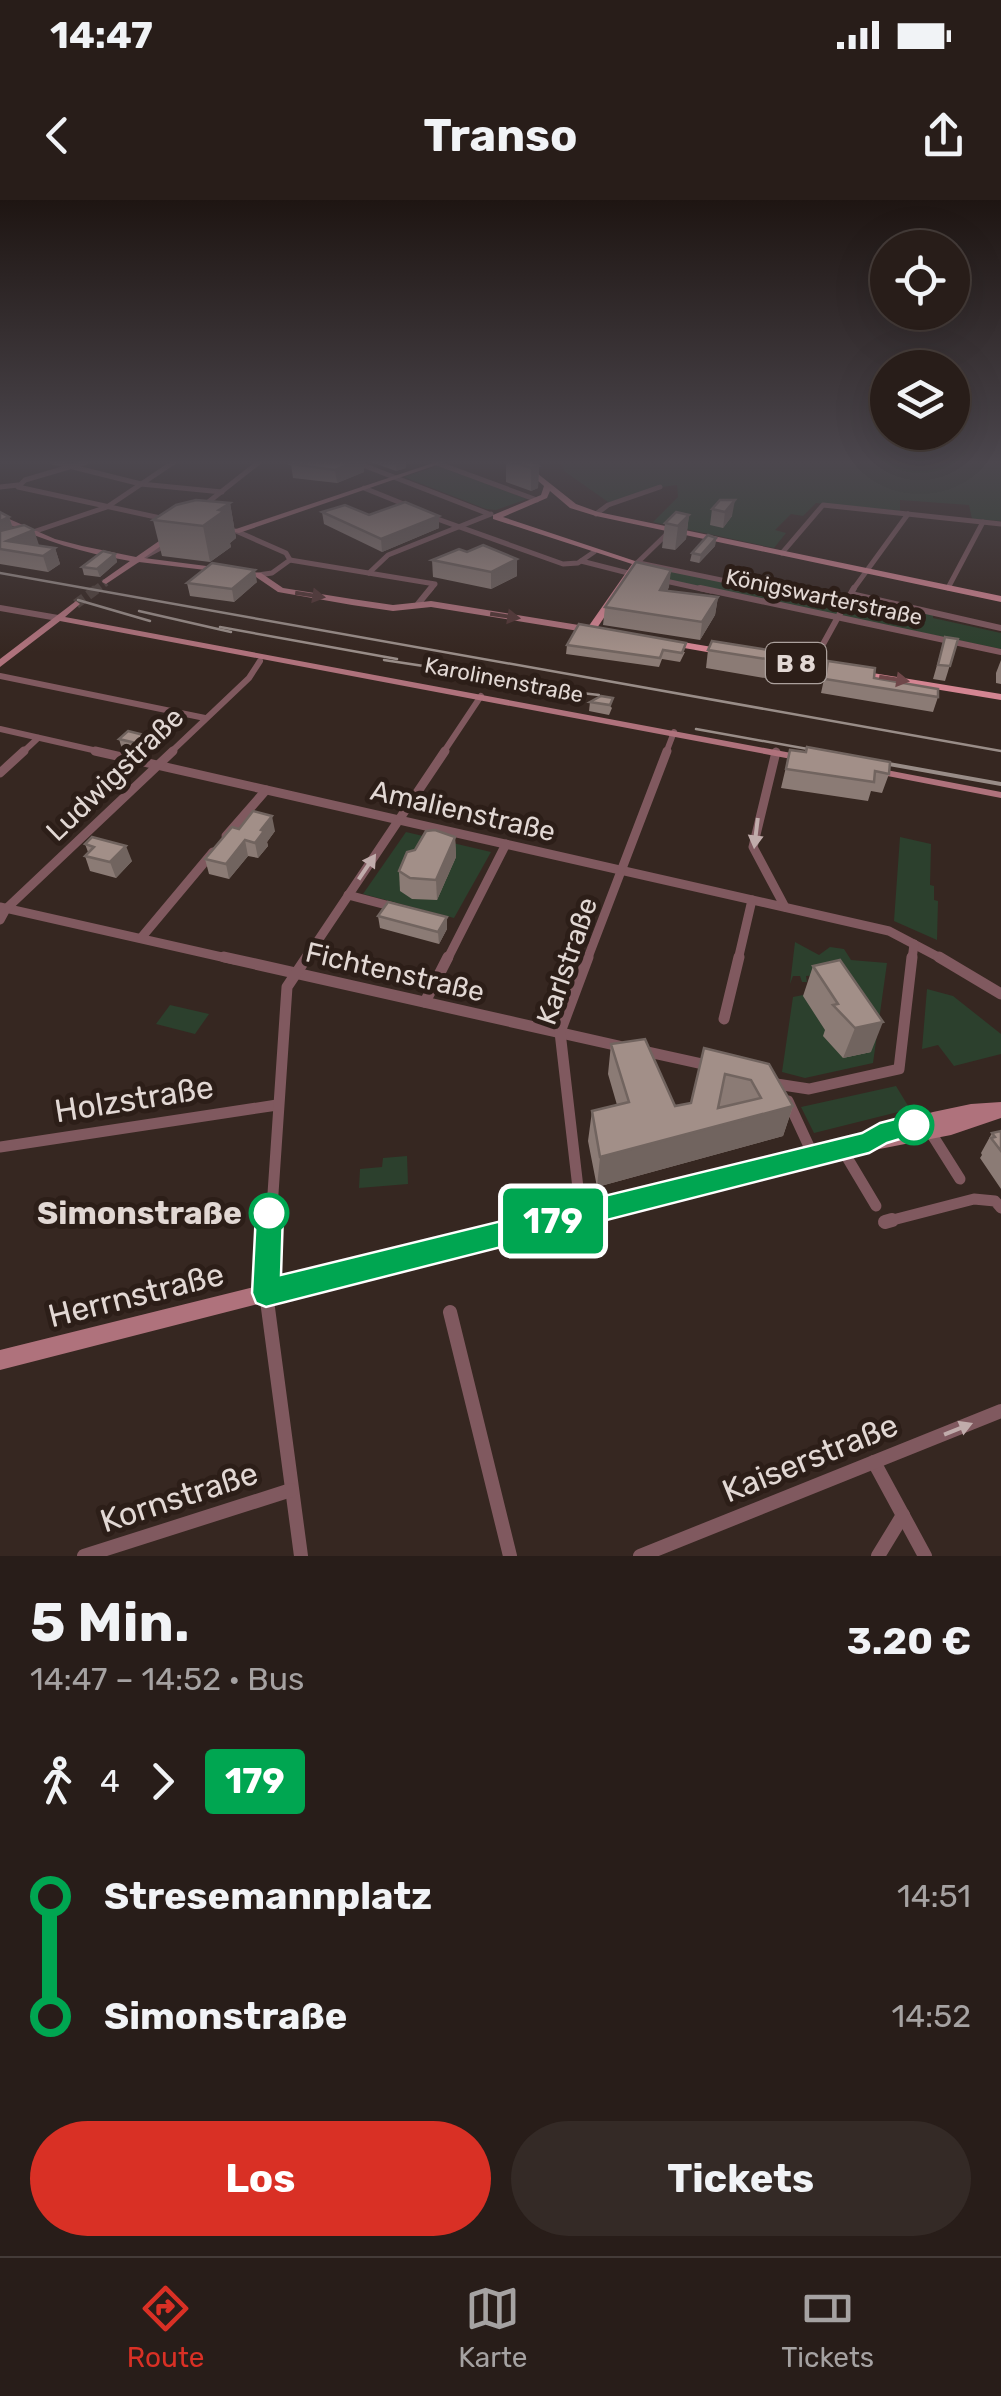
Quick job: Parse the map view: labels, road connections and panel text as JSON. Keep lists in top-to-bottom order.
{
  "streets": {
    "main road": ["B 8"],
    "street": [
      "Königswarterstraße",
      "Karolinenstraße",
      "Ludwigstraße",
      "Amalienstraße",
      "Karlstraße",
      "Fichtenstraße",
      "Holzstraße",
      "Herrnstraße",
      "Kaiserstraße",
      "Kornstraße"
    ]
  },
  "crossings": [
    ["Karolinenstraße", "Karlstraße"],
    ["Ludwigstraße", "Amalienstraße"],
    ["Ludwigstraße", "Fichtenstraße"],
    ["Amalienstraße", "Karlstraße"],
    ["Karlstraße", "Fichtenstraße"],
    ["Karlstraße", "Herrnstraße"]
  ],
  "one_way": ["Kaiserstraße"],
  "places": ["Simonstraße"],
  "lines": ["bus line 179"],
  "page": {
    "status": "14:47",
    "header": "Transo",
    "on_map": "179",
    "heading": ["5 Min.", "14:47 – 14:52 · Bus", "3.20 €"],
    "legs": ["4", "179"],
    "list": [
      {
        "name": "Stresemannplatz",
        "value": "14:51"
      },
      {
        "name": "Simonstraße",
        "value": "14:52"
      }
    ],
    "buttons": ["Los", "Tickets"],
    "tabs": ["Route", "Karte", "Tickets"]
  }
}
